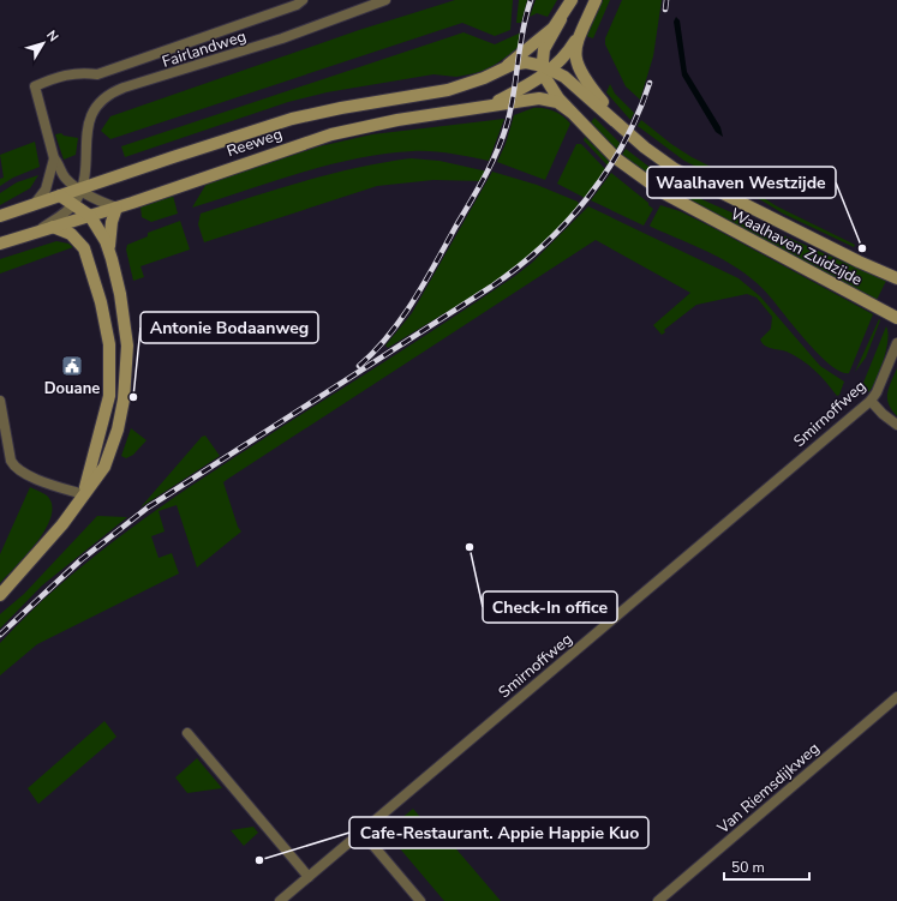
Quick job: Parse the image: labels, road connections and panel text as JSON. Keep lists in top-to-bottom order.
{
  "streets": {
    "main road": ["Reeweg", "Waalhaven Zuidzijde"],
    "street": ["Fairlandweg", "Smirnoffweg", "Van Riemsdijkweg"]
  },
  "crossings": [
    ["Fairlandweg", "Reeweg"],
    ["Reeweg", "Waalhaven Zuidzijde"]
  ],
  "places": {
    "other": [
      "Waalhaven Westzijde",
      "Antonie Bodaanweg",
      "Check-In office",
      "Cafe-Restaurant. Appie Happie Kuo"
    ],
    "public building": ["Douane"]
  },
  "scale_bar": "50 m",
  "north": "top right"
}
